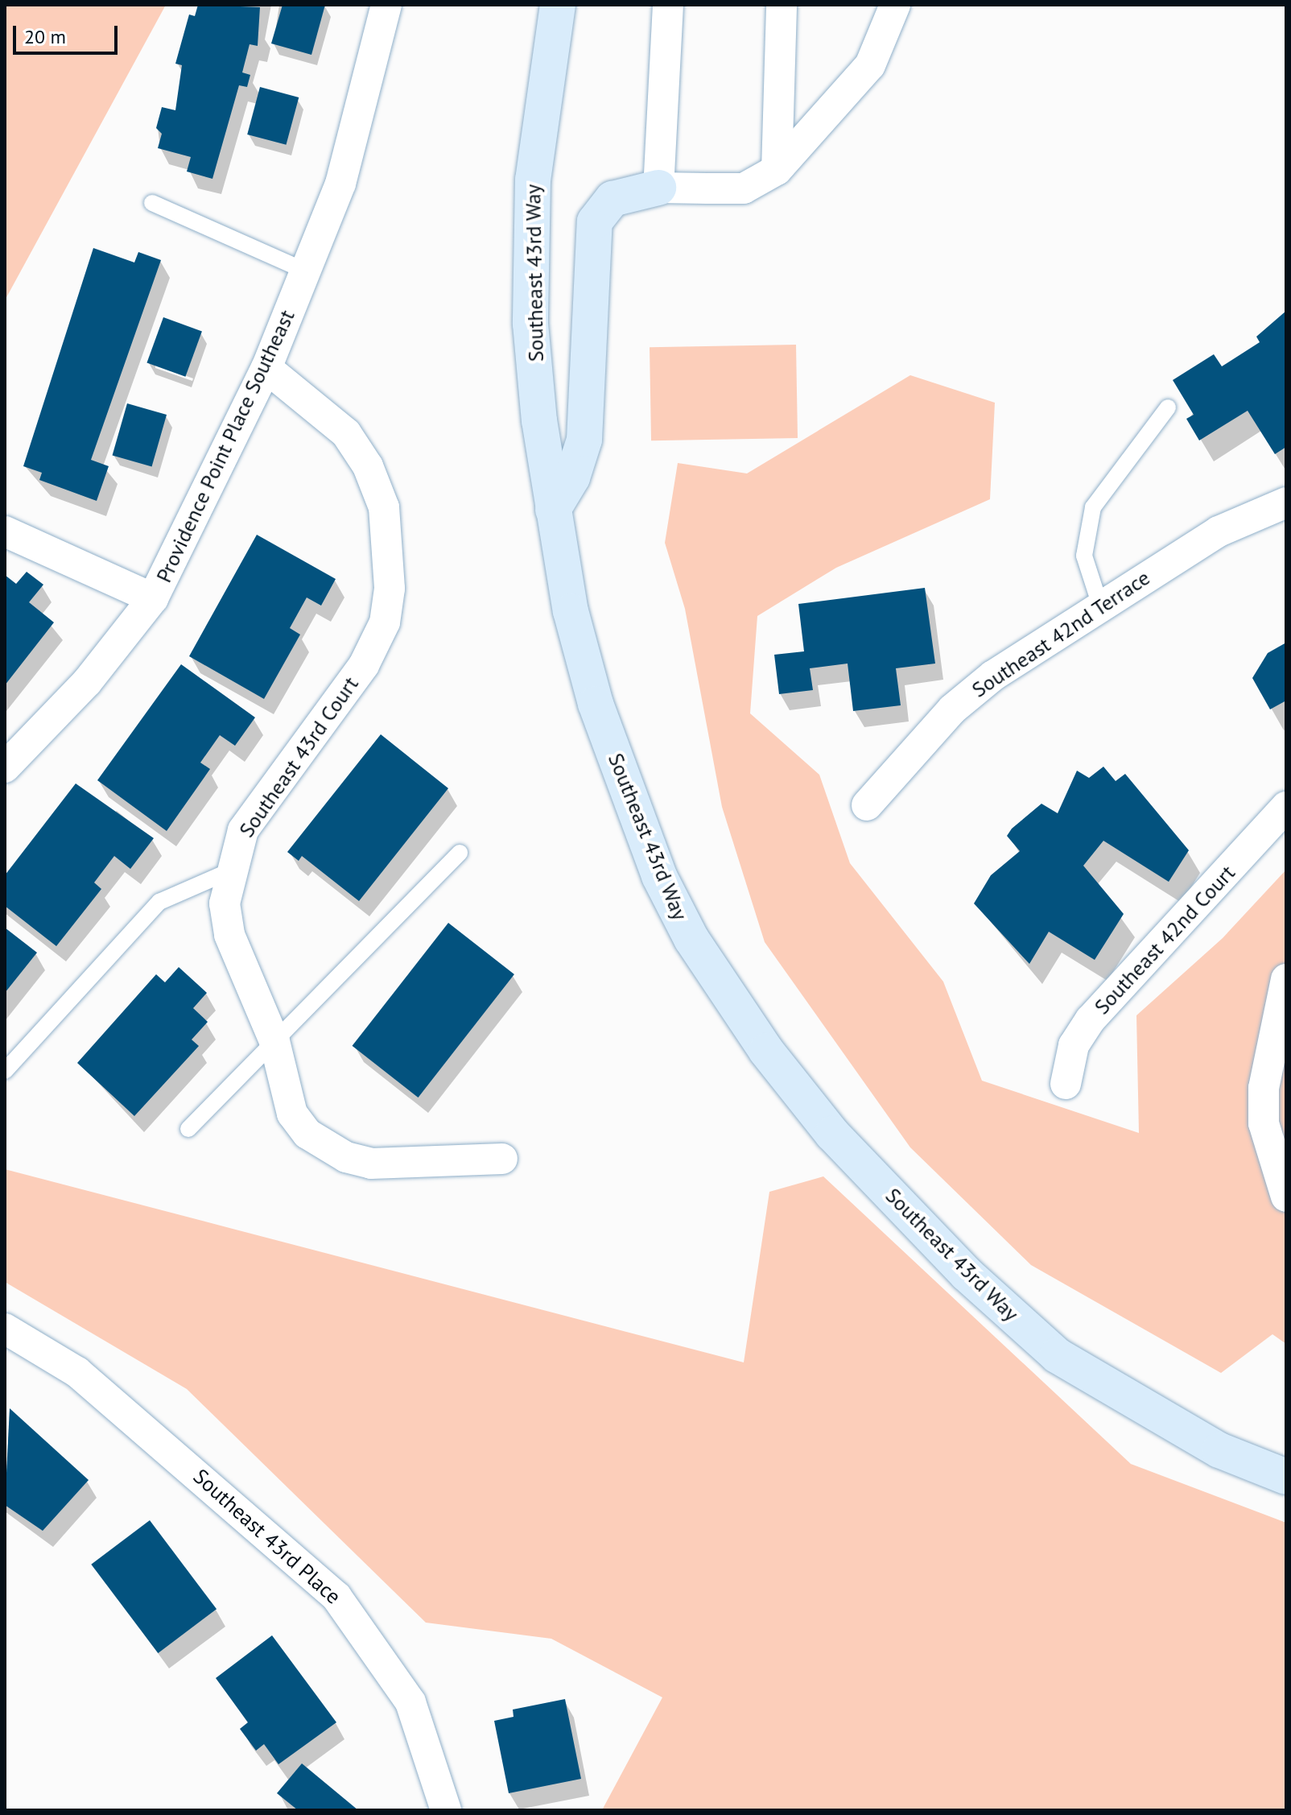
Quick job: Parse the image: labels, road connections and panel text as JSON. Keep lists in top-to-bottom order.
{
  "streets": {
    "main road": ["Southeast 43rd Way"],
    "street": [
      "Providence Point Place Southeast",
      "Southeast 42nd Terrace",
      "Southeast 43rd Court",
      "Southeast 42nd Court",
      "Southeast 43rd Place"
    ]
  },
  "crossings": [
    ["Providence Point Place Southeast", "Southeast 43rd Court"]
  ],
  "scale_bar": "20 m"
}
